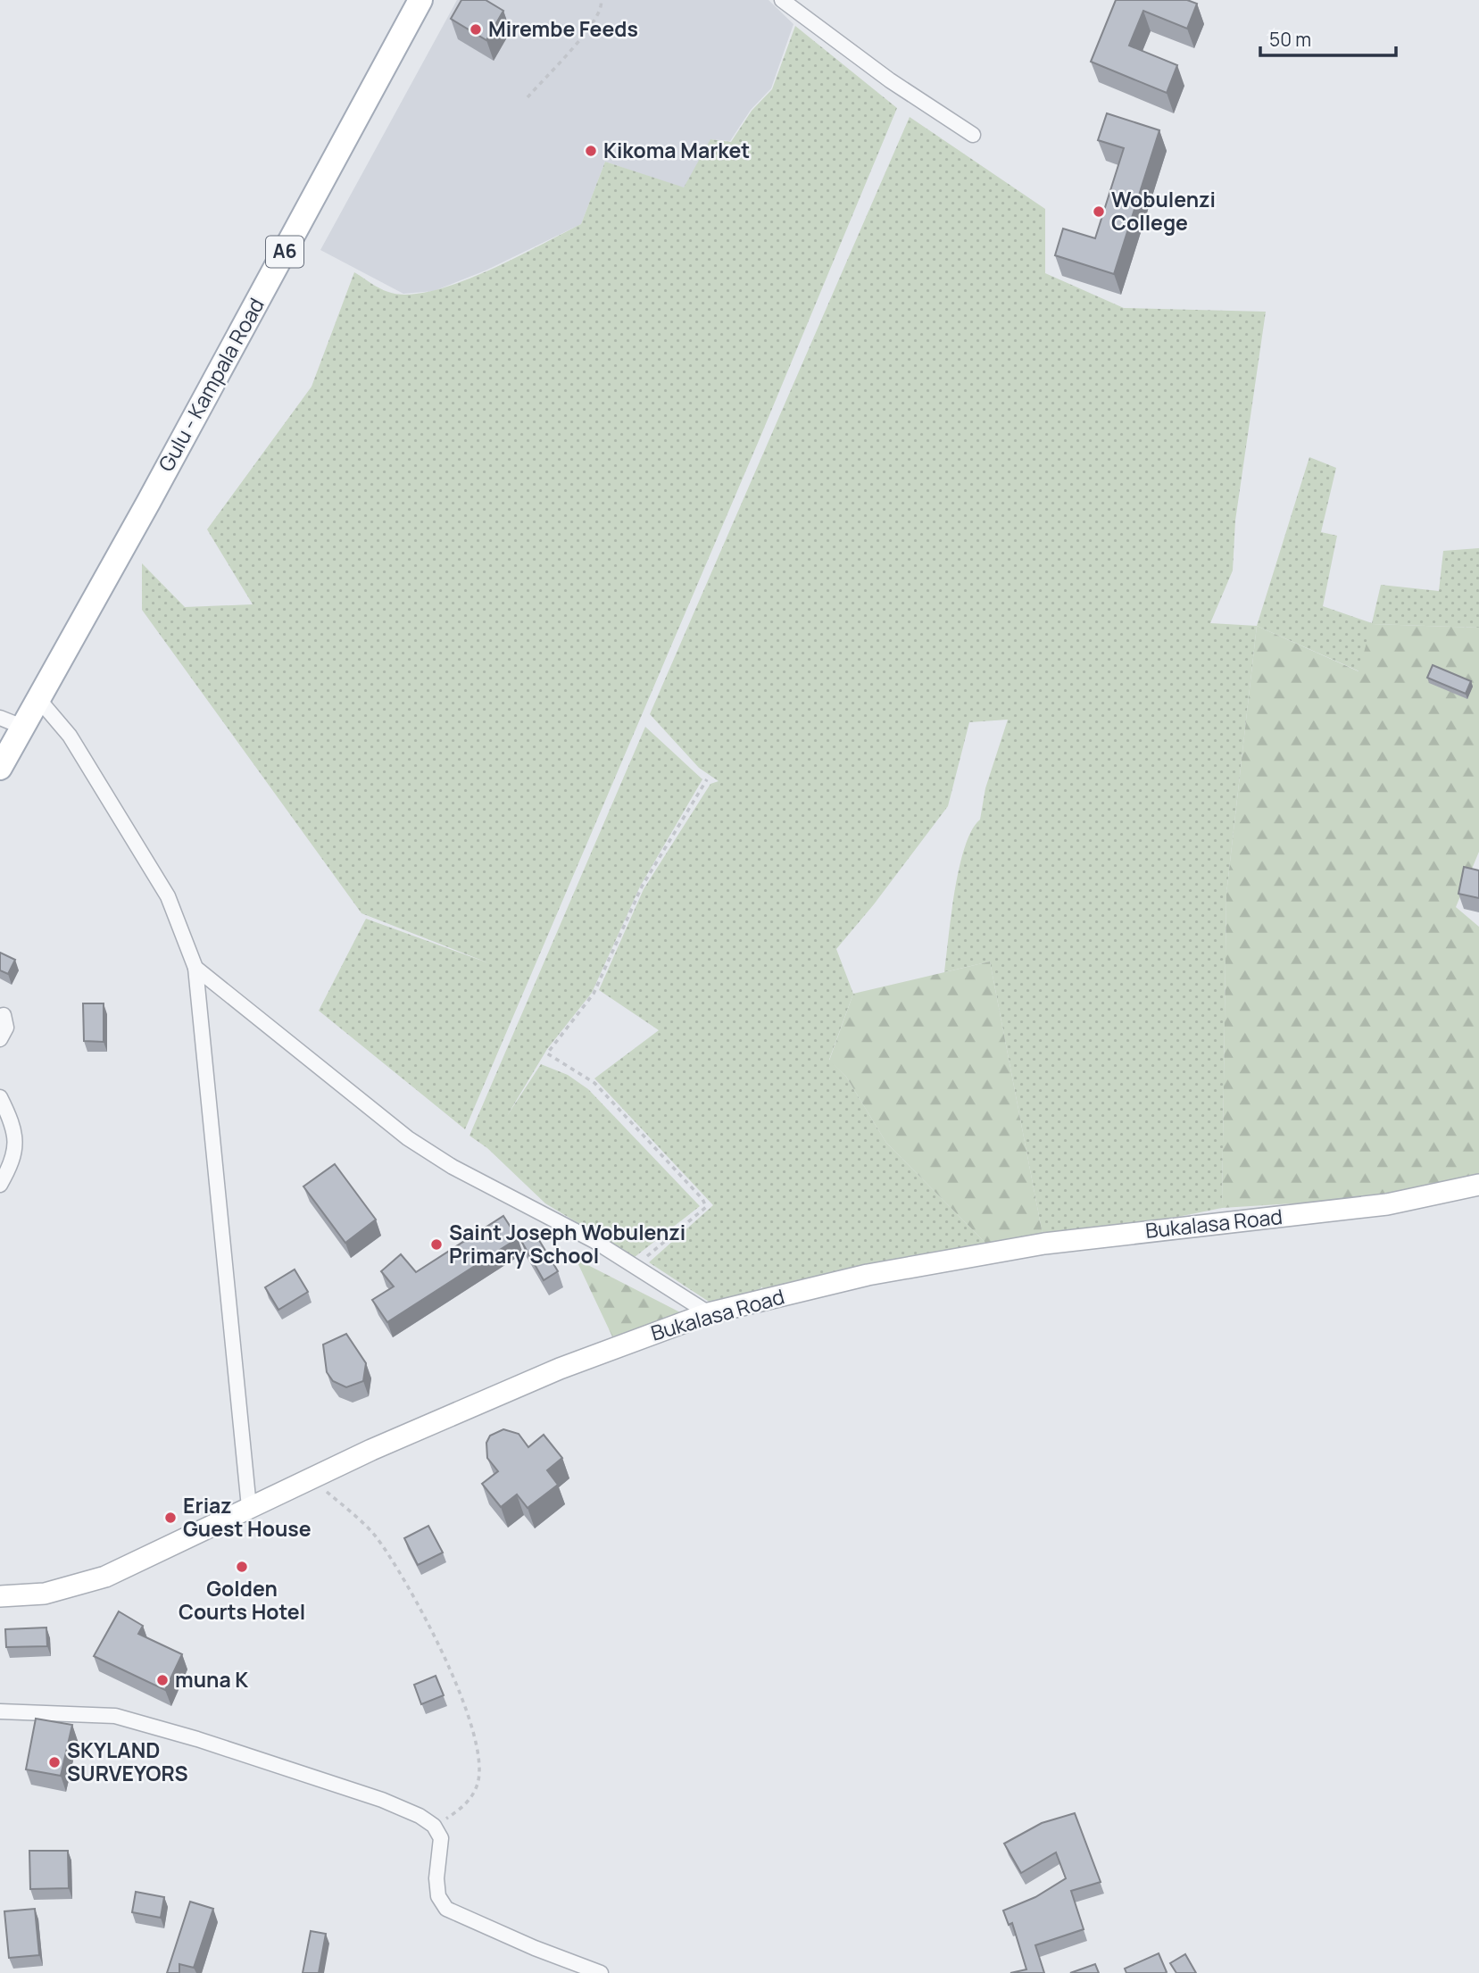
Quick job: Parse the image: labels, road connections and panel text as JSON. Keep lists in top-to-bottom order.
{
  "streets": {
    "main road": ["A6", "Gulu - Kampala Road"],
    "street": ["Bukalasa Road"]
  },
  "places": [
    "Mirembe Feeds",
    "Kikoma Market",
    "Wobulenzi College",
    "Saint Joseph Wobulenzi Primary School",
    "Eriaz Guest House",
    "Golden Courts Hotel",
    "muna K",
    "SKYLAND SURVEYORS"
  ],
  "scale_bar": "50 m"
}
